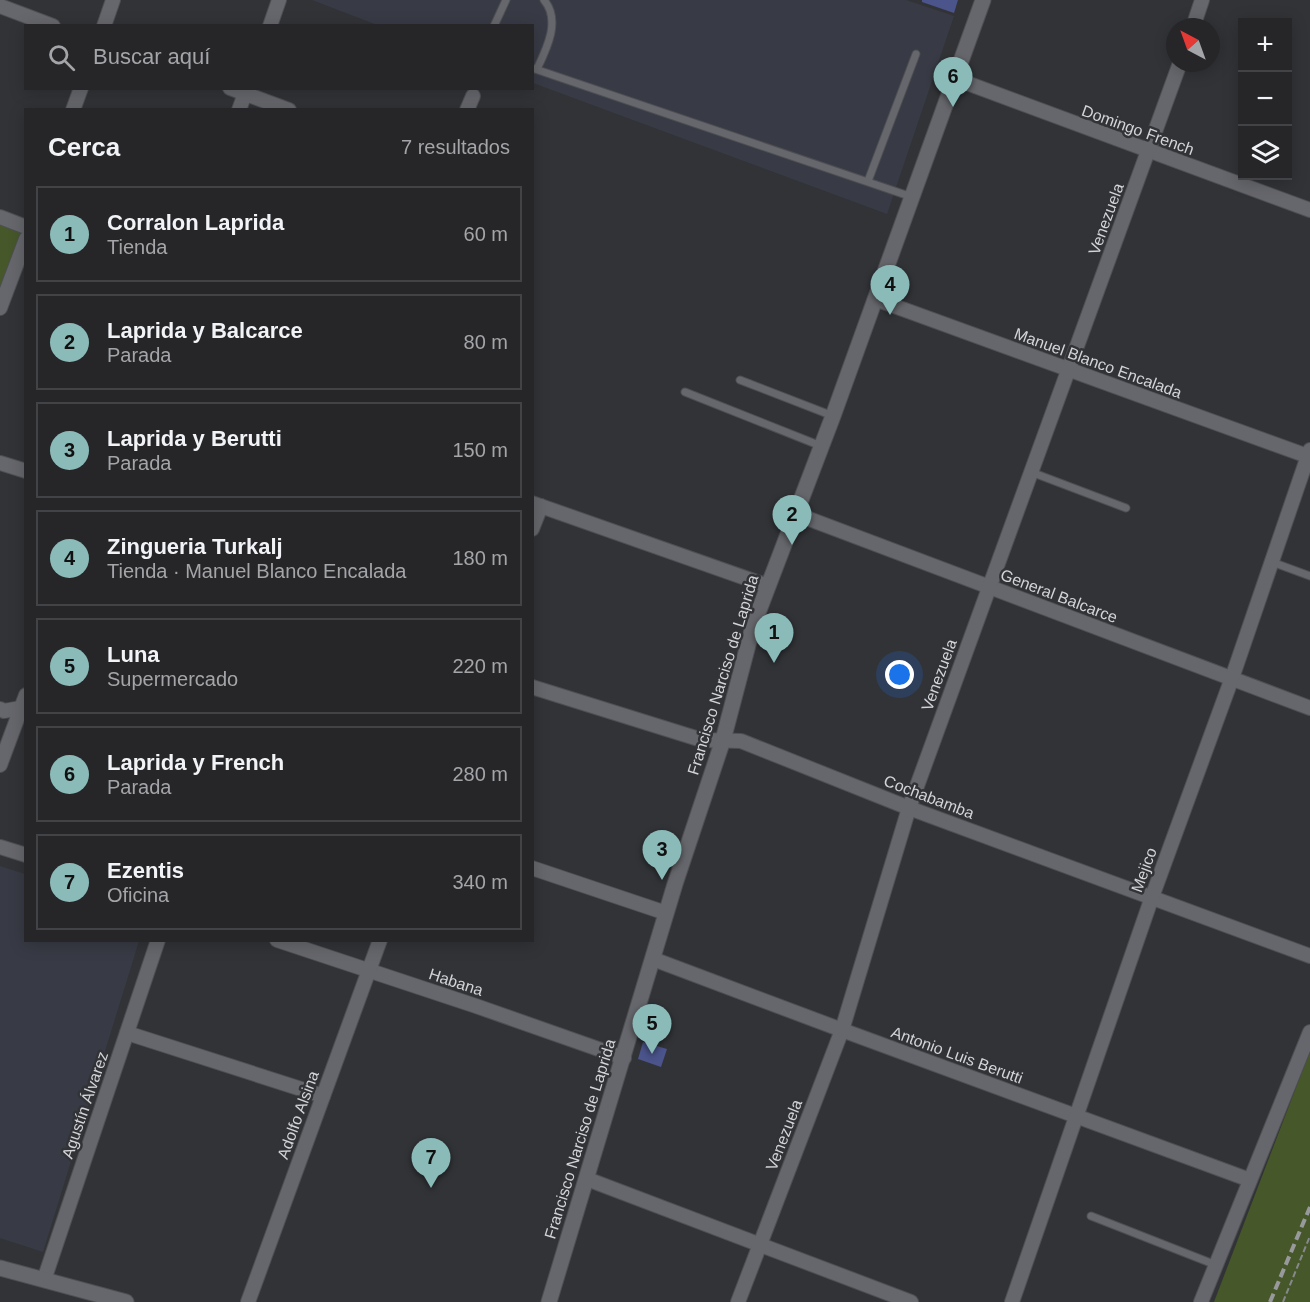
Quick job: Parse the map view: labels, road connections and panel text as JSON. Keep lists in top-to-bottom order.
{
  "streets": {
    "main road": ["Francisco Narciso de Laprida"],
    "street": [
      "Domingo French",
      "Venezuela",
      "Manuel Blanco Encalada",
      "General Balcarce",
      "Cochabamba",
      "Mejico",
      "Habana",
      "Antonio Luis Berutti",
      "Agustín Álvarez",
      "Adolfo Alsina"
    ]
  },
  "crossings": [
    ["Domingo French", "Venezuela"],
    ["Domingo French", "Francisco Narciso de Laprida"],
    ["Venezuela", "Manuel Blanco Encalada"],
    ["Venezuela", "General Balcarce"],
    ["Venezuela", "Cochabamba"],
    ["Venezuela", "Antonio Luis Berutti"],
    ["Manuel Blanco Encalada", "Francisco Narciso de Laprida"],
    ["Manuel Blanco Encalada", "Mejico"],
    ["General Balcarce", "Francisco Narciso de Laprida"],
    ["General Balcarce", "Mejico"],
    ["Francisco Narciso de Laprida", "Cochabamba"],
    ["Francisco Narciso de Laprida", "Habana"],
    ["Francisco Narciso de Laprida", "Antonio Luis Berutti"],
    ["Cochabamba", "Mejico"],
    ["Mejico", "Antonio Luis Berutti"],
    ["Habana", "Adolfo Alsina"]
  ],
  "north": "top left",
  "page": {
    "map_buttons": ["+", "−"],
    "search": "Buscar aquí",
    "pins": [
      "6",
      "4",
      "2",
      "1",
      "3",
      "5",
      "7"
    ],
    "heading": ["Cerca", "7 resultados"],
    "list": [
      {
        "mark": "1",
        "name": "Corralon Laprida",
        "note": "Tienda",
        "value": "60 m"
      },
      {
        "mark": "2",
        "name": "Laprida y Balcarce",
        "note": "Parada",
        "value": "80 m"
      },
      {
        "mark": "3",
        "name": "Laprida y Berutti",
        "note": "Parada",
        "value": "150 m"
      },
      {
        "mark": "4",
        "name": "Zingueria Turkalj",
        "note": "Tienda · Manuel Blanco Encalada",
        "value": "180 m"
      },
      {
        "mark": "5",
        "name": "Luna",
        "note": "Supermercado",
        "value": "220 m"
      },
      {
        "mark": "6",
        "name": "Laprida y French",
        "note": "Parada",
        "value": "280 m"
      },
      {
        "mark": "7",
        "name": "Ezentis",
        "note": "Oficina",
        "value": "340 m"
      }
    ]
  }
}
